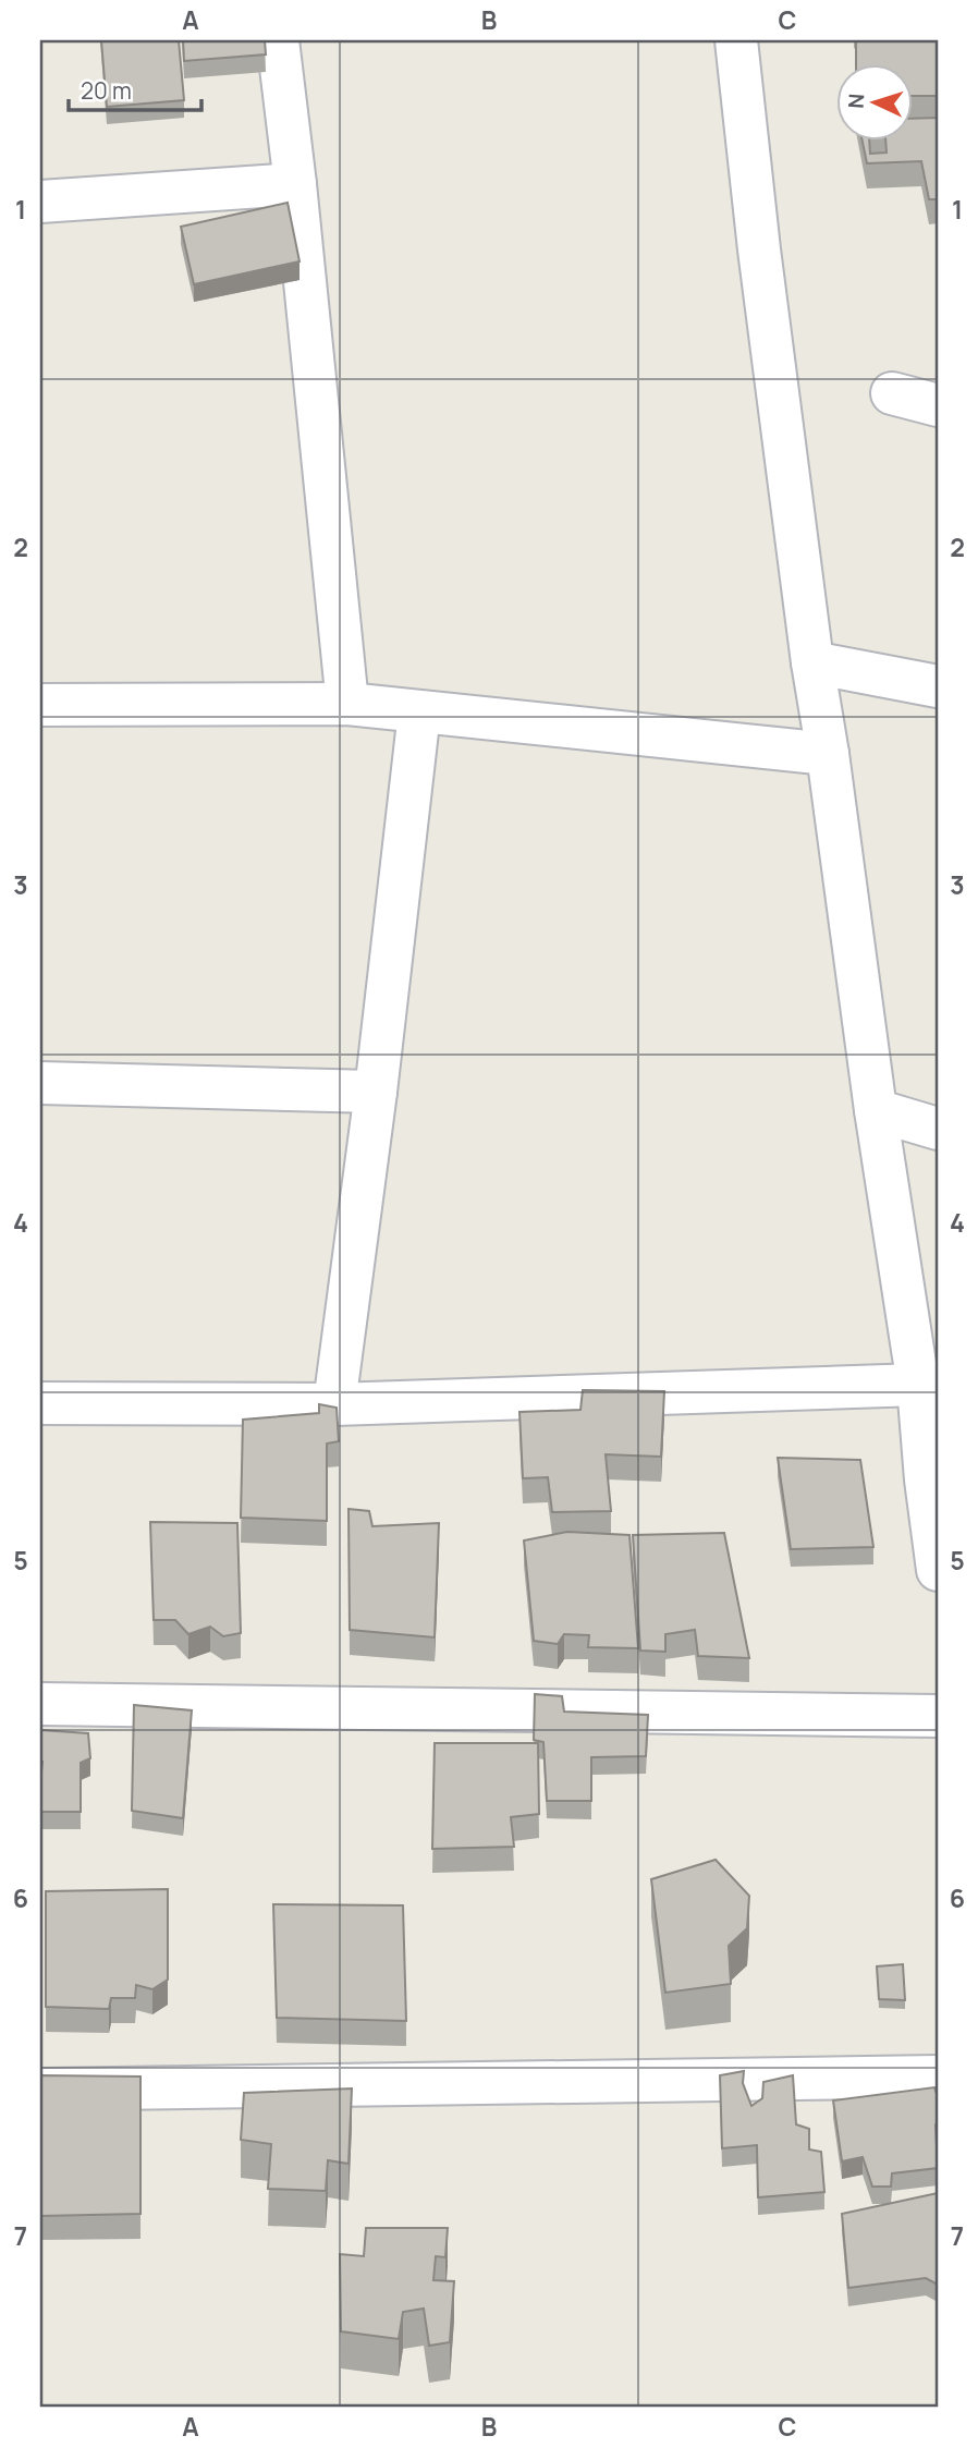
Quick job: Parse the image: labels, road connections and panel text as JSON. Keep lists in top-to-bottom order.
{
  "scale_bar": "20 m",
  "north": "left",
  "grid": {
    "columns": ["A", "B", "C"],
    "rows": [
      "1",
      "2",
      "3",
      "4",
      "5",
      "6",
      "7"
    ]
  }
}
